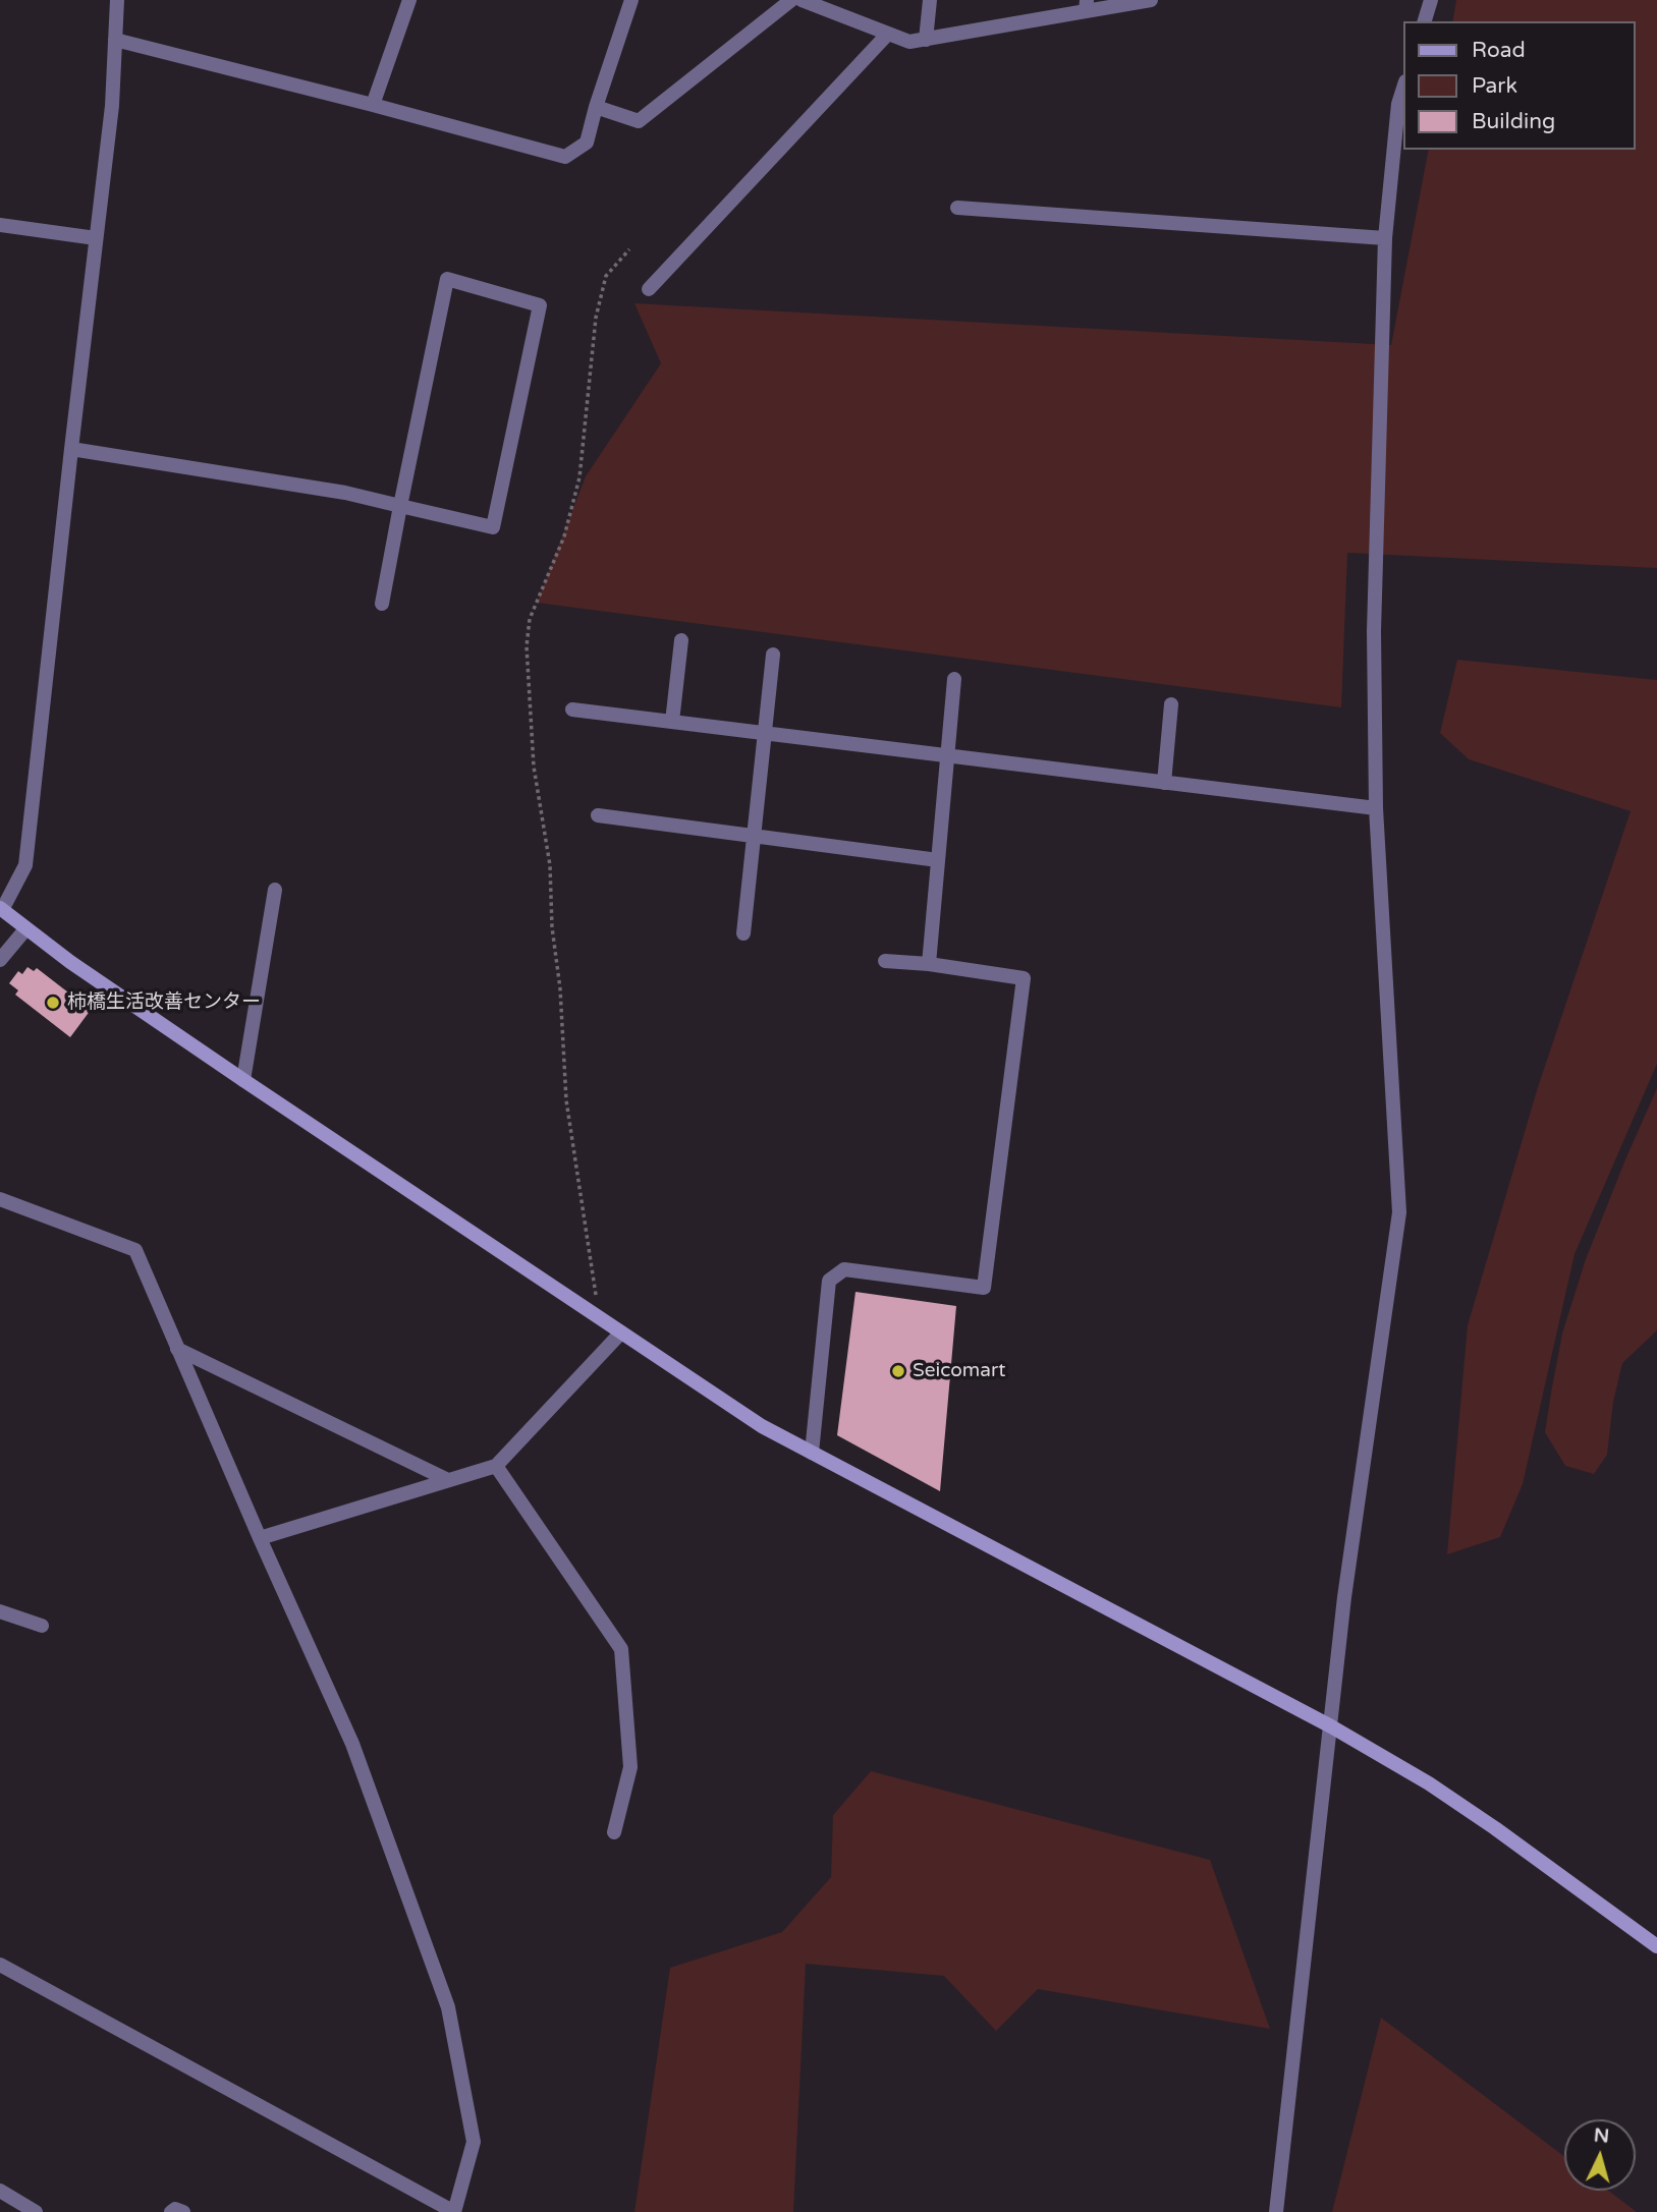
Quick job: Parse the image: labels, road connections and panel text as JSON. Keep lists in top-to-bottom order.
{
  "places": ["柿橋生活改善センター", "Seicomart"],
  "legend": ["Road", "Park", "Building"],
  "north": "top"
}
